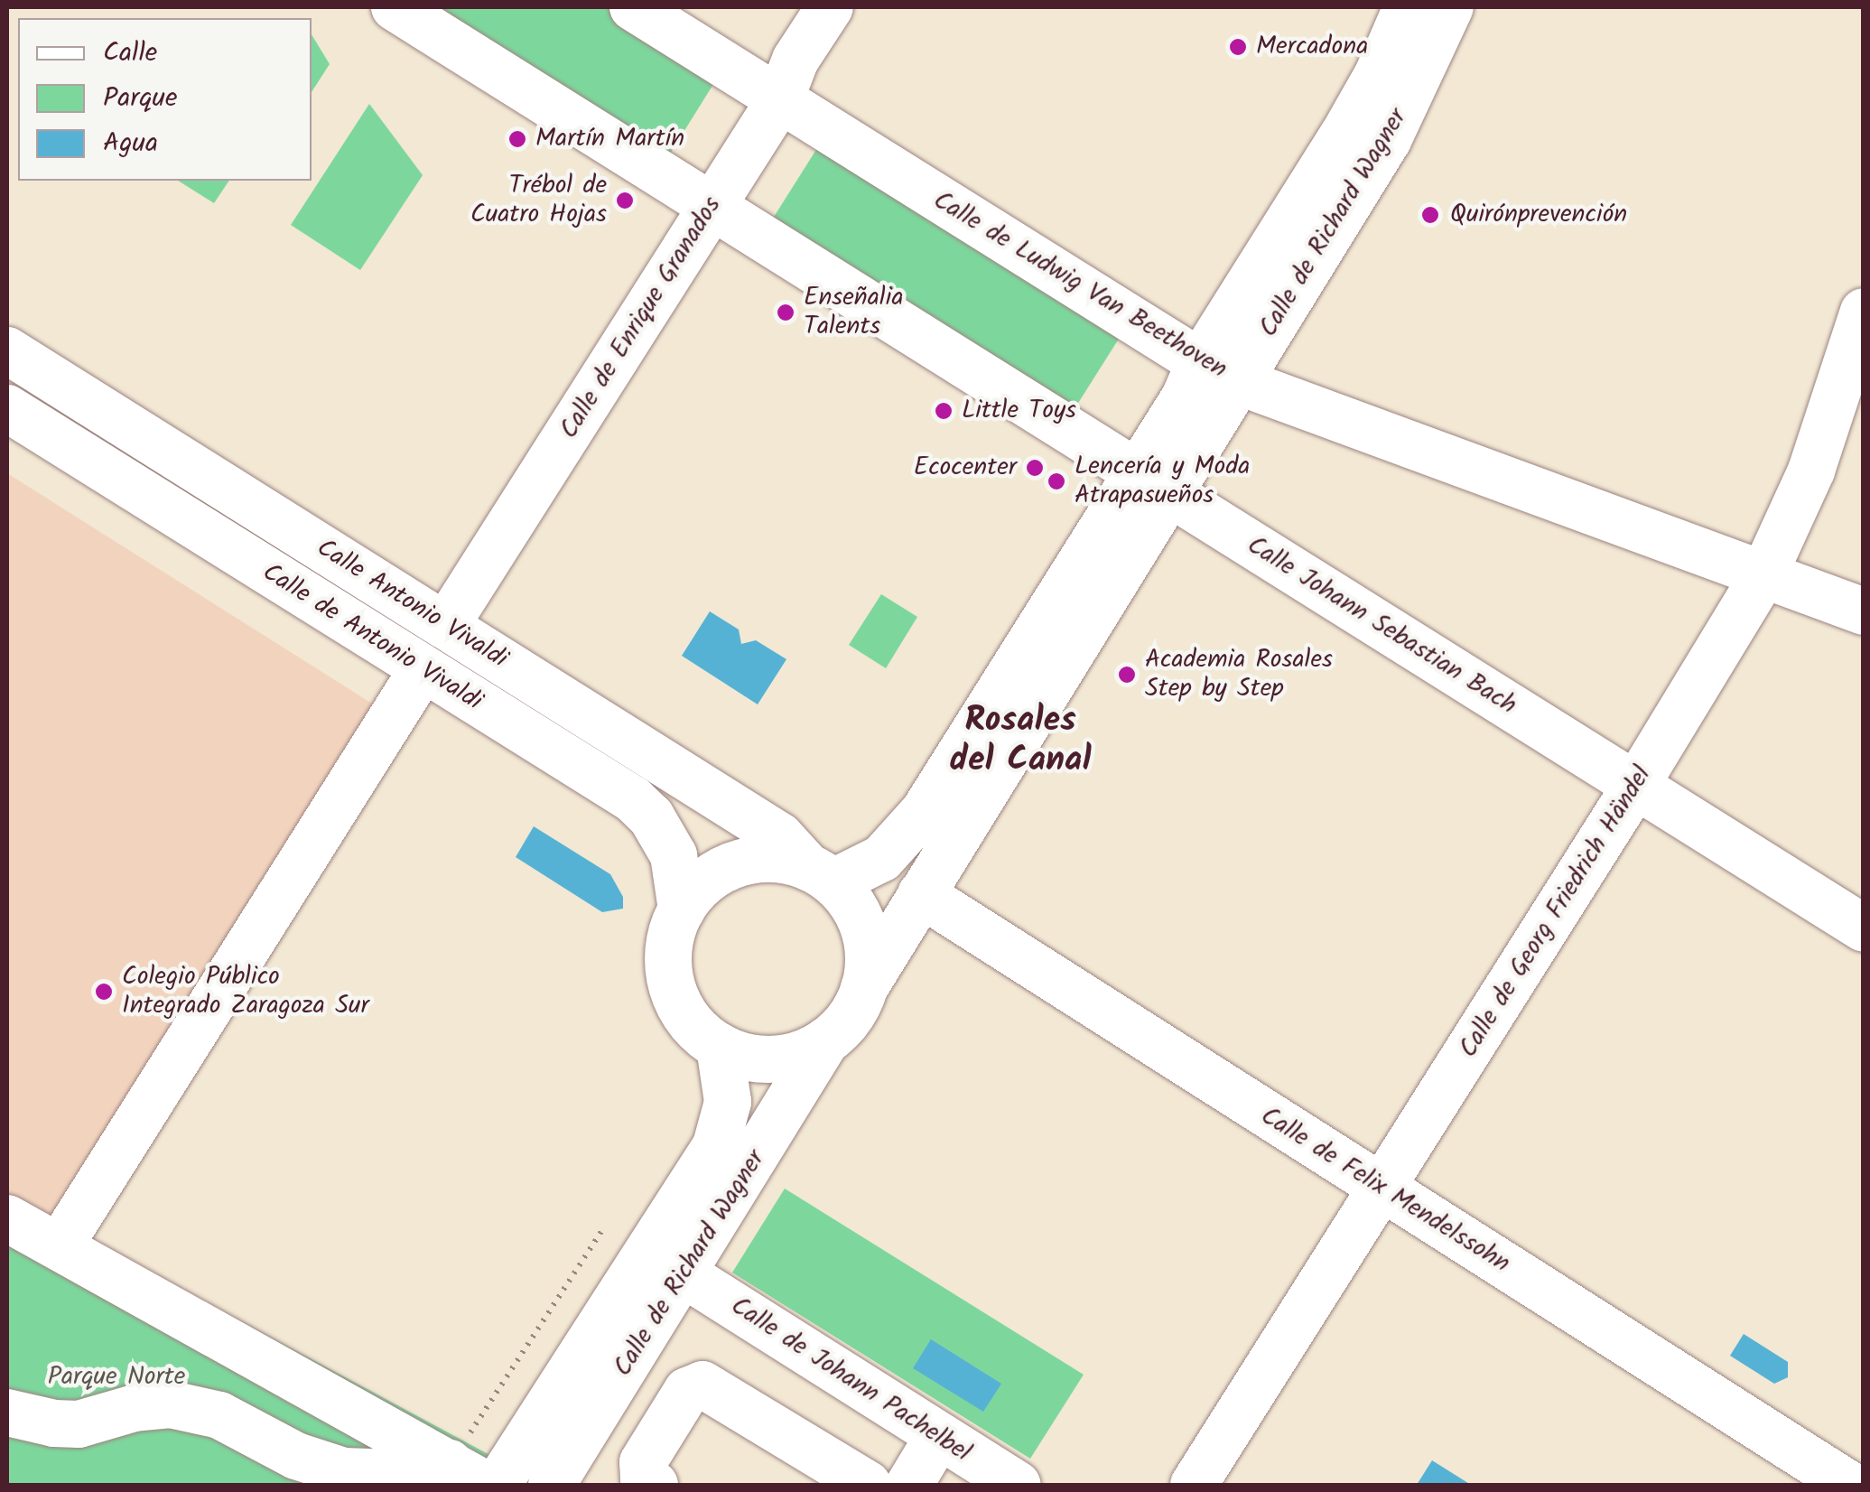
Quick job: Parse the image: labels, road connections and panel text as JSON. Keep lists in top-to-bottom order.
{
  "streets": {
    "street": [
      "Calle de Richard Wagner",
      "Calle de Ludwig Van Beethoven",
      "Calle de Enrique Granados",
      "Calle Antonio Vivaldi",
      "Calle Johann Sebastian Bach",
      "Calle de Antonio Vivaldi",
      "Calle de Georg Friedrich Händel",
      "Calle de Felix Mendelssohn",
      "Calle de Johann Pachelbel"
    ]
  },
  "crossings": [
    ["Calle de Richard Wagner", "Calle de Ludwig Van Beethoven"],
    ["Calle de Richard Wagner", "Calle Antonio Vivaldi"],
    ["Calle de Richard Wagner", "Calle Johann Sebastian Bach"],
    ["Calle de Richard Wagner", "Calle de Antonio Vivaldi"],
    ["Calle de Richard Wagner", "Calle de Felix Mendelssohn"],
    ["Calle de Richard Wagner", "Calle de Johann Pachelbel"],
    ["Calle de Ludwig Van Beethoven", "Calle de Enrique Granados"],
    ["Calle de Ludwig Van Beethoven", "Calle de Georg Friedrich Händel"],
    ["Calle de Enrique Granados", "Calle Antonio Vivaldi"],
    ["Calle de Enrique Granados", "Calle Johann Sebastian Bach"],
    ["Calle Antonio Vivaldi", "Calle de Antonio Vivaldi"],
    ["Calle Johann Sebastian Bach", "Calle de Georg Friedrich Händel"],
    ["Calle de Georg Friedrich Händel", "Calle de Felix Mendelssohn"]
  ],
  "districts": ["Rosales del Canal"],
  "parks": ["Parque Norte"],
  "places": [
    "Mercadona",
    "Martín Martín",
    "Trébol de Cuatro Hojas",
    "Quirónprevención",
    "Enseñalia Talents",
    "Little Toys",
    "Ecocenter",
    "Lencería y Moda Atrapasueños",
    "Academia Rosales Step by Step",
    "Colegio Público Integrado Zaragoza Sur"
  ],
  "legend": ["Calle", "Parque", "Agua"]
}
